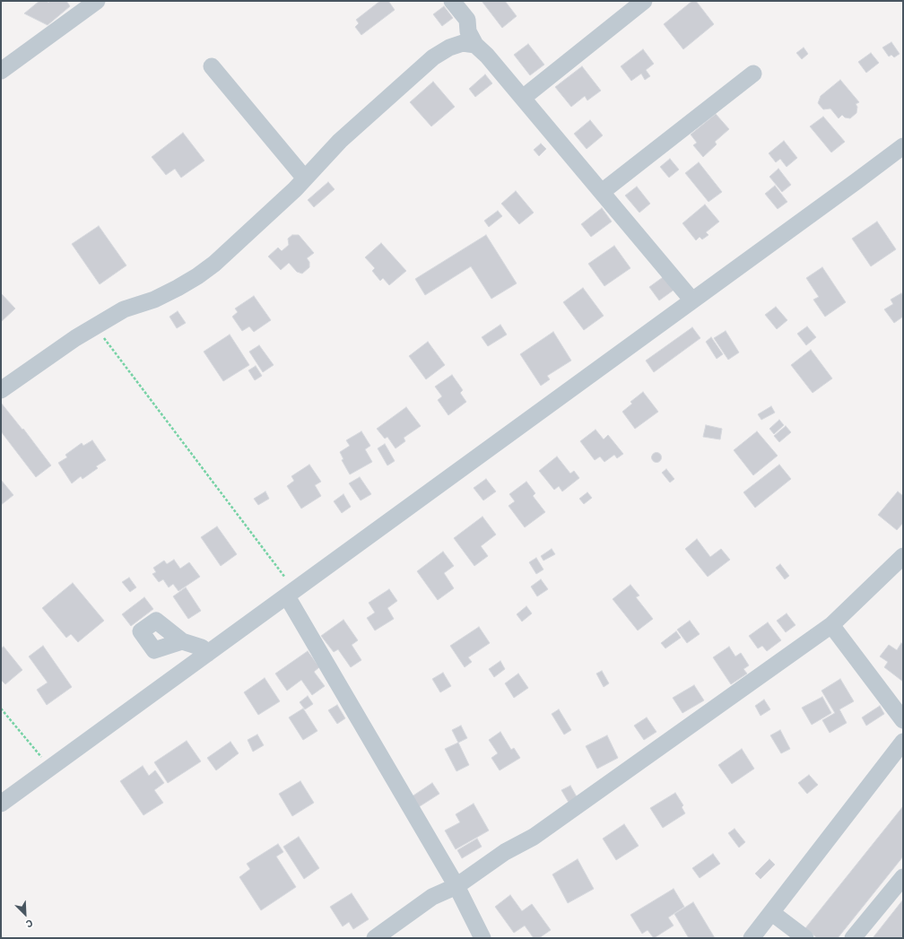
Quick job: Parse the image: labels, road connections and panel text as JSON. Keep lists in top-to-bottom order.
{
  "north": "bottom right"
}
